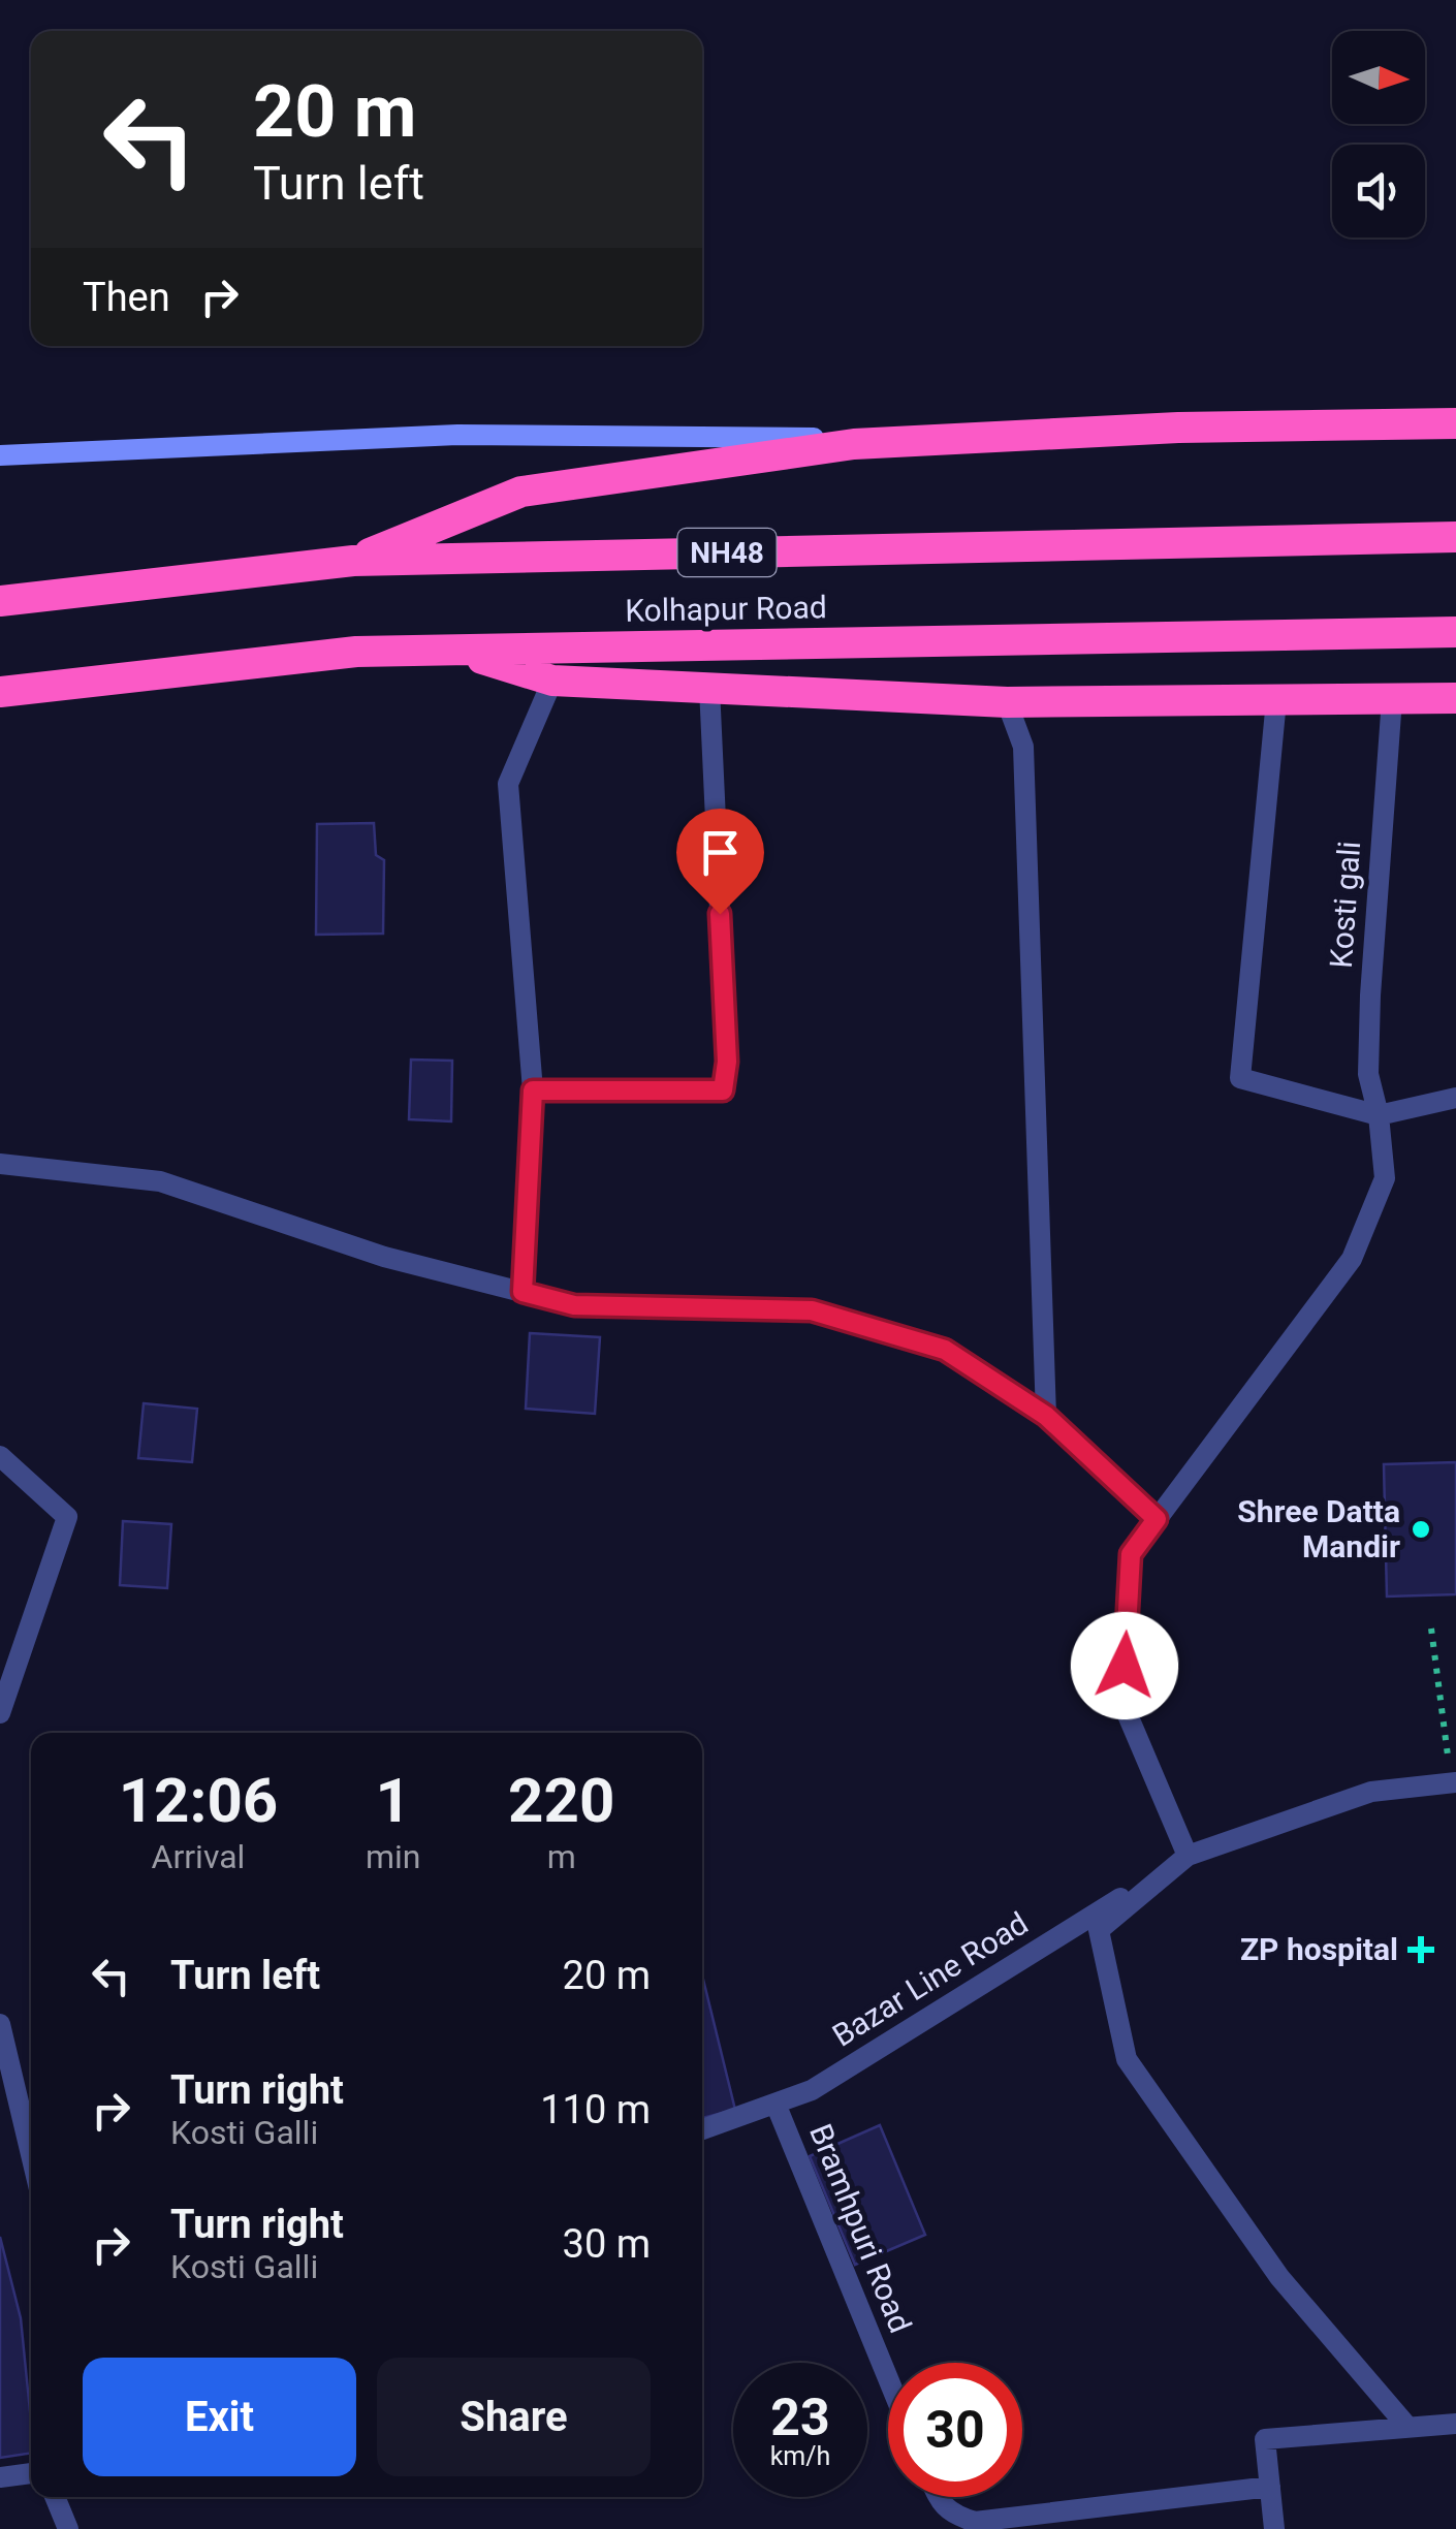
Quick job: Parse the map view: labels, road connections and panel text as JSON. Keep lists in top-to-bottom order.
{
  "streets": {
    "highway": ["NH48", "Kolhapur Road"],
    "street": ["Kosti gali", "Bazar Line Road", "Bramhpuri Road"]
  },
  "crossings": [
    ["Kosti gali", "Bazar Line Road"],
    ["Bazar Line Road", "Bramhpuri Road"]
  ],
  "places": {
    "other": ["Shree Datta Mandir"],
    "health": ["ZP hospital"]
  },
  "north": "right",
  "page": {
    "turn": ["20 m", "Turn left"],
    "then": "Then",
    "eta": [
      "12:06",
      "Arrival",
      "1",
      "min",
      "220",
      "m"
    ],
    "list": [
      {
        "name": "Turn left",
        "value": "20 m"
      },
      {
        "name": "Turn right",
        "note": "Kosti Galli",
        "value": "110 m"
      },
      {
        "name": "Turn right",
        "note": "Kosti Galli",
        "value": "30 m"
      }
    ],
    "buttons": ["Exit", "Share"],
    "speed": "23 km/h",
    "limit": "30"
  }
}
